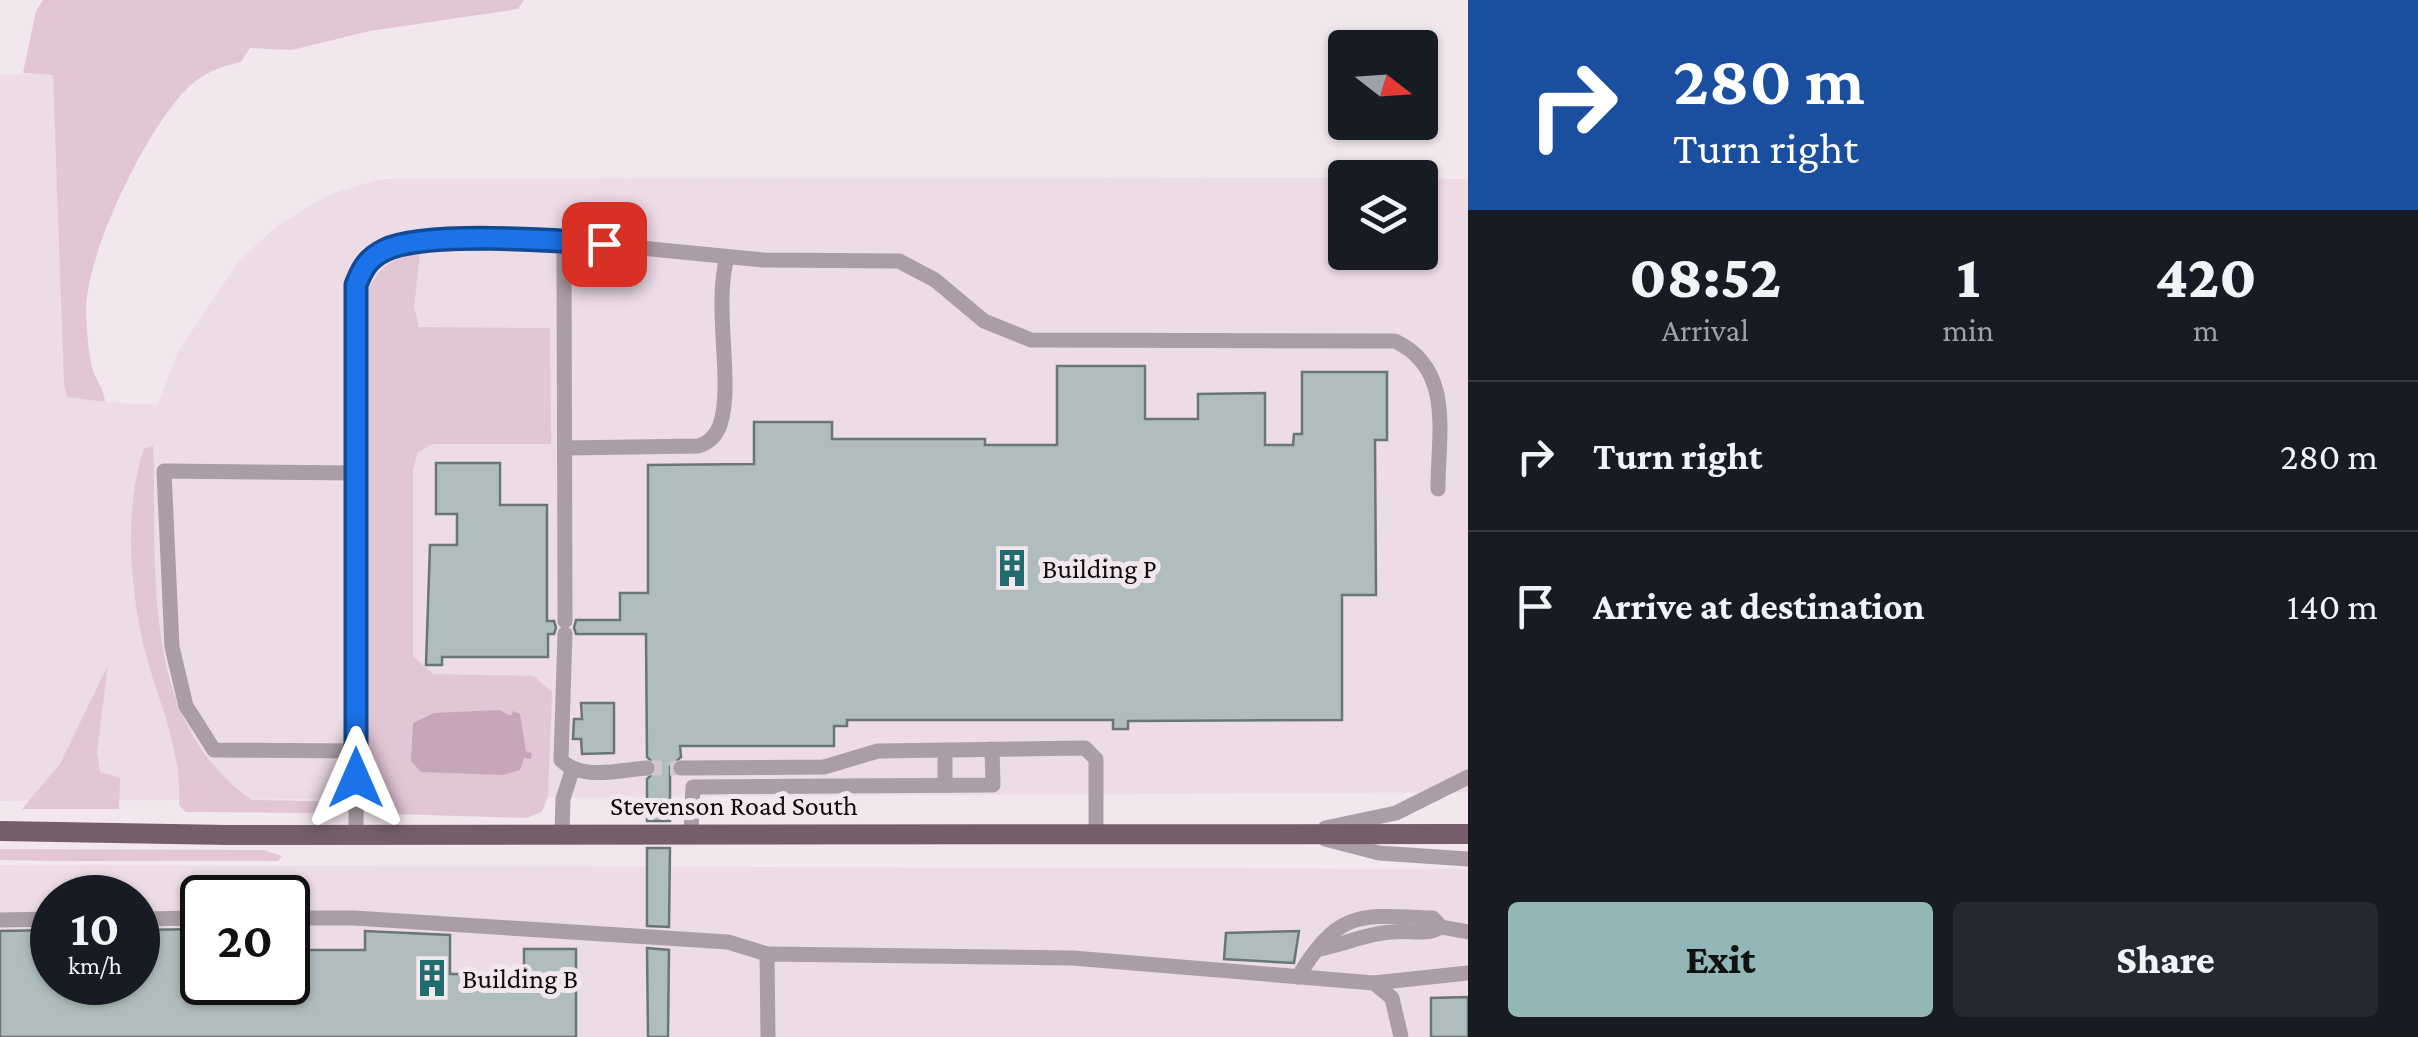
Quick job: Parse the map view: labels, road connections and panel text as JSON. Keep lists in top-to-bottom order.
{
  "streets": {
    "main road": ["Stevenson Road South"]
  },
  "places": {
    "building": ["Building P", "Building B"]
  },
  "north": "right",
  "page": {
    "turn": ["280 m", "Turn right"],
    "eta": [
      "08:52",
      "Arrival",
      "1",
      "min",
      "420",
      "m"
    ],
    "list": [
      {
        "name": "Turn right",
        "value": "280 m"
      },
      {
        "name": "Arrive at destination",
        "value": "140 m"
      }
    ],
    "speed": "10 km/h",
    "limit": "20",
    "buttons": ["Exit", "Share"]
  }
}
